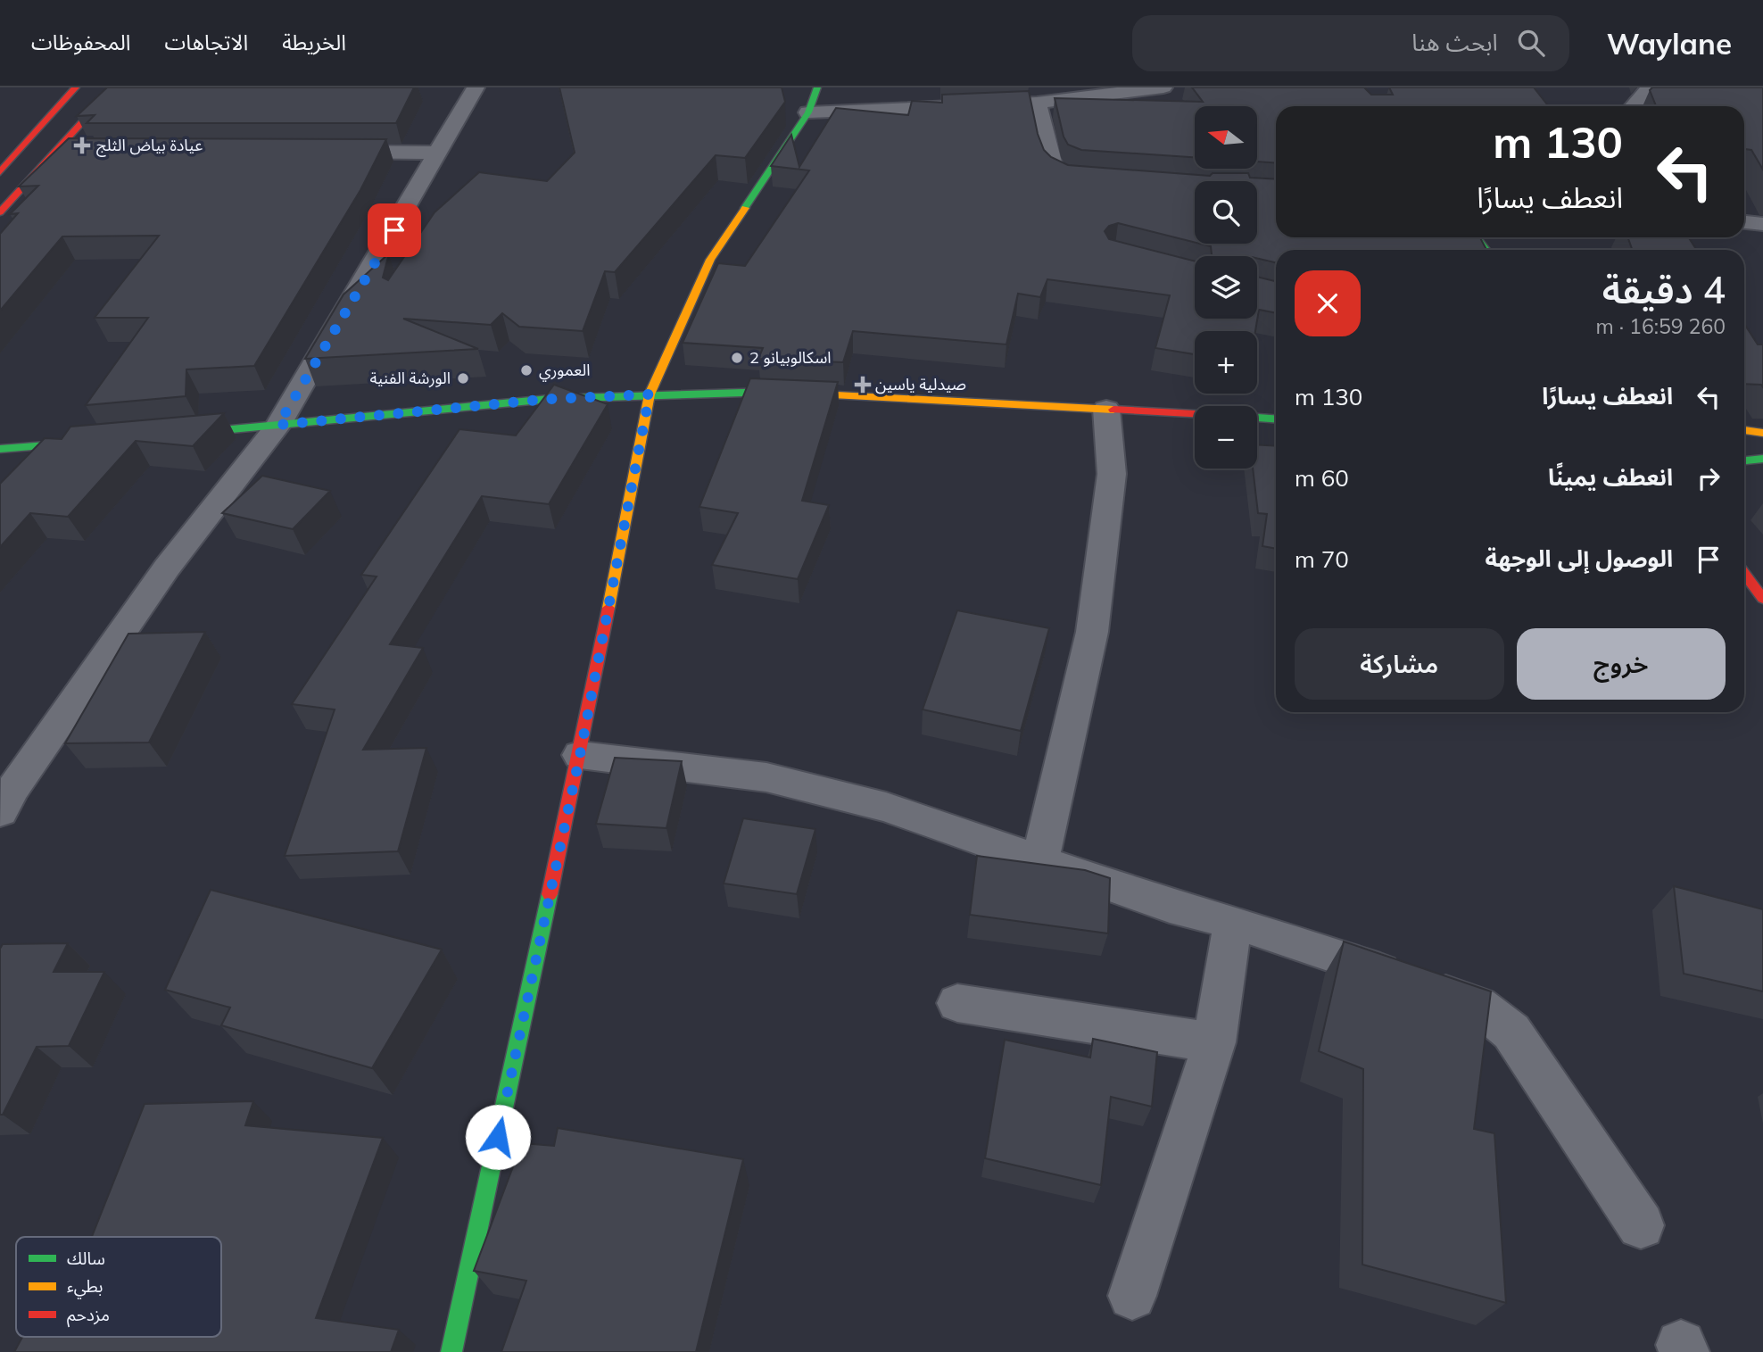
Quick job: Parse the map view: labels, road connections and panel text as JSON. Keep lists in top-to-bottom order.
{
  "places": {
    "health": ["عيادة بياض الثلج", "صيدلية ياسين"],
    "other": ["اسكالوبيانو 2", "العموري", "الورشة الفنية"]
  },
  "legend": ["سالك", "بطيء", "مزدحم"],
  "north": "left",
  "page": {
    "header": "Waylane",
    "search": "ابحث هنا",
    "nav": ["الخريطة", "الاتجاهات", "المحفوظات"],
    "map_buttons": ["+", "−"],
    "turn": ["130 m", "انعطف يسارًا"],
    "heading": ["4 دقيقة", "260 m · 16:59"],
    "list": [
      {
        "name": "انعطف يسارًا",
        "value": "130 m"
      },
      {
        "name": "انعطف يمينًا",
        "value": "60 m"
      },
      {
        "name": "الوصول إلى الوجهة",
        "value": "70 m"
      }
    ],
    "buttons": ["خروج", "مشاركة"]
  }
}
